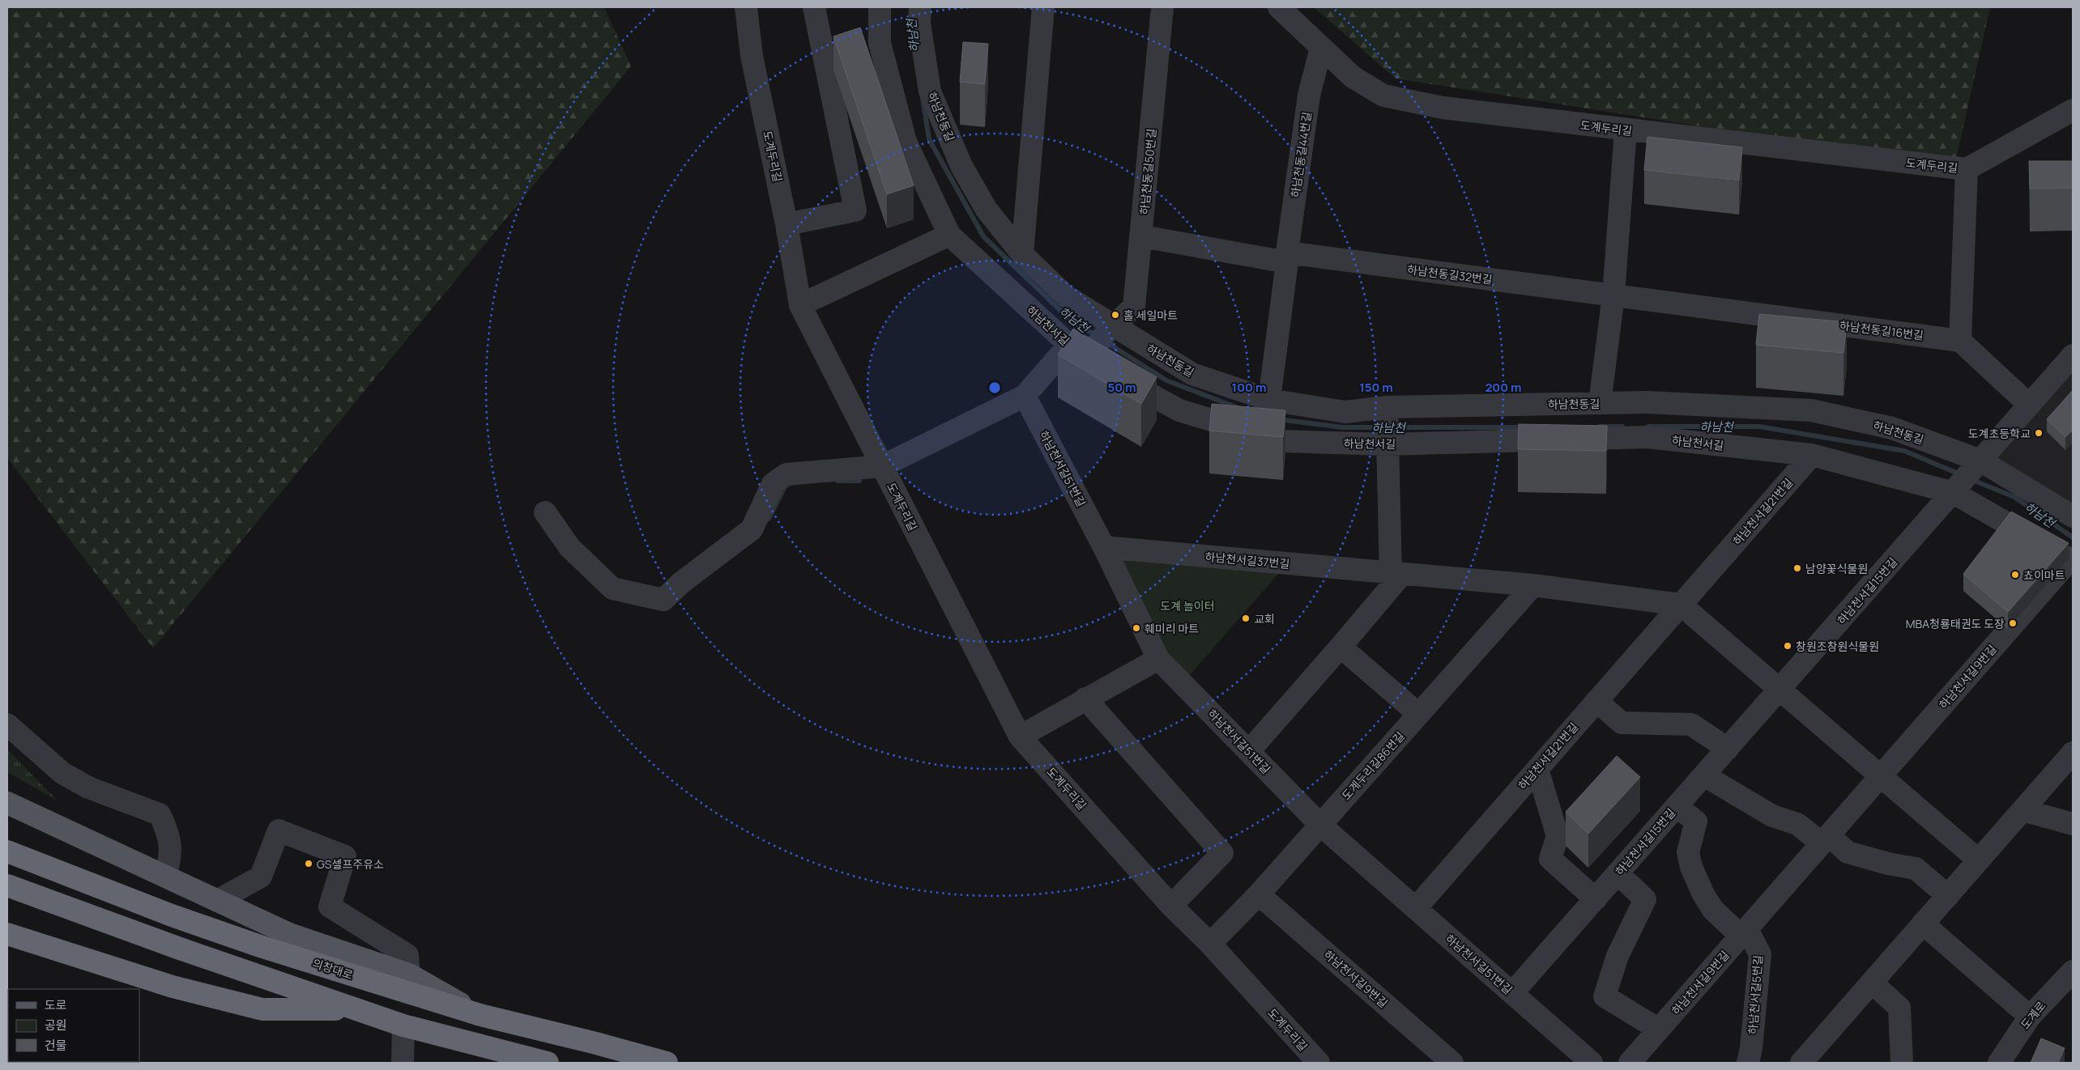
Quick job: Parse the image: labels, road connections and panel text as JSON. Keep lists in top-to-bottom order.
{
  "streets": {
    "highway": ["의창대로"],
    "street": [
      "하남천동길",
      "도계두리길",
      "하남천동길44번길",
      "하남천동길50번길",
      "하남천동길32번길",
      "하남천서길",
      "하남천동길16번길",
      "하남천서길51번길",
      "하남천서길21번길",
      "하남천서길37번길",
      "하남천서길15번길",
      "하남천서길9번길",
      "도계두리길86번길",
      "하남천서길5번길",
      "도계로"
    ]
  },
  "crossings": [
    ["하남천동길", "하남천동길44번길"],
    ["하남천동길", "하남천동길50번길"],
    ["하남천동길", "하남천서길15번길"],
    ["도계두리길", "하남천동길44번길"],
    ["도계두리길", "하남천동길16번길"],
    ["도계두리길", "도계두리길86번길"],
    ["하남천동길44번길", "하남천동길32번길"],
    ["하남천동길50번길", "하남천서길"],
    ["하남천동길32번길", "하남천동길16번길"],
    ["하남천서길", "하남천서길21번길"],
    ["하남천서길", "하남천서길15번길"],
    ["하남천서길", "하남천서길9번길"],
    ["하남천서길51번길", "하남천서길21번길"],
    ["하남천서길51번길", "하남천서길37번길"],
    ["하남천서길51번길", "하남천서길15번길"],
    ["하남천서길51번길", "도계두리길86번길"],
    ["하남천서길9번길", "도계두리길86번길"],
    ["하남천서길9번길", "하남천서길5번길"]
  ],
  "water": ["하남천"],
  "parks": ["도계 놀이터"],
  "places": [
    "홀 세일마트",
    "도계초등학교",
    "남양꽃식물원",
    "쵸이마트",
    "교회",
    "MBA청룡태권도 도장",
    "훼미리 마트",
    "창원조창원식물원",
    "GS셀프주유소"
  ],
  "legend": ["도로", "공원", "건물"],
  "rings": [
    "50 m",
    "100 m",
    "150 m",
    "200 m"
  ]
}
